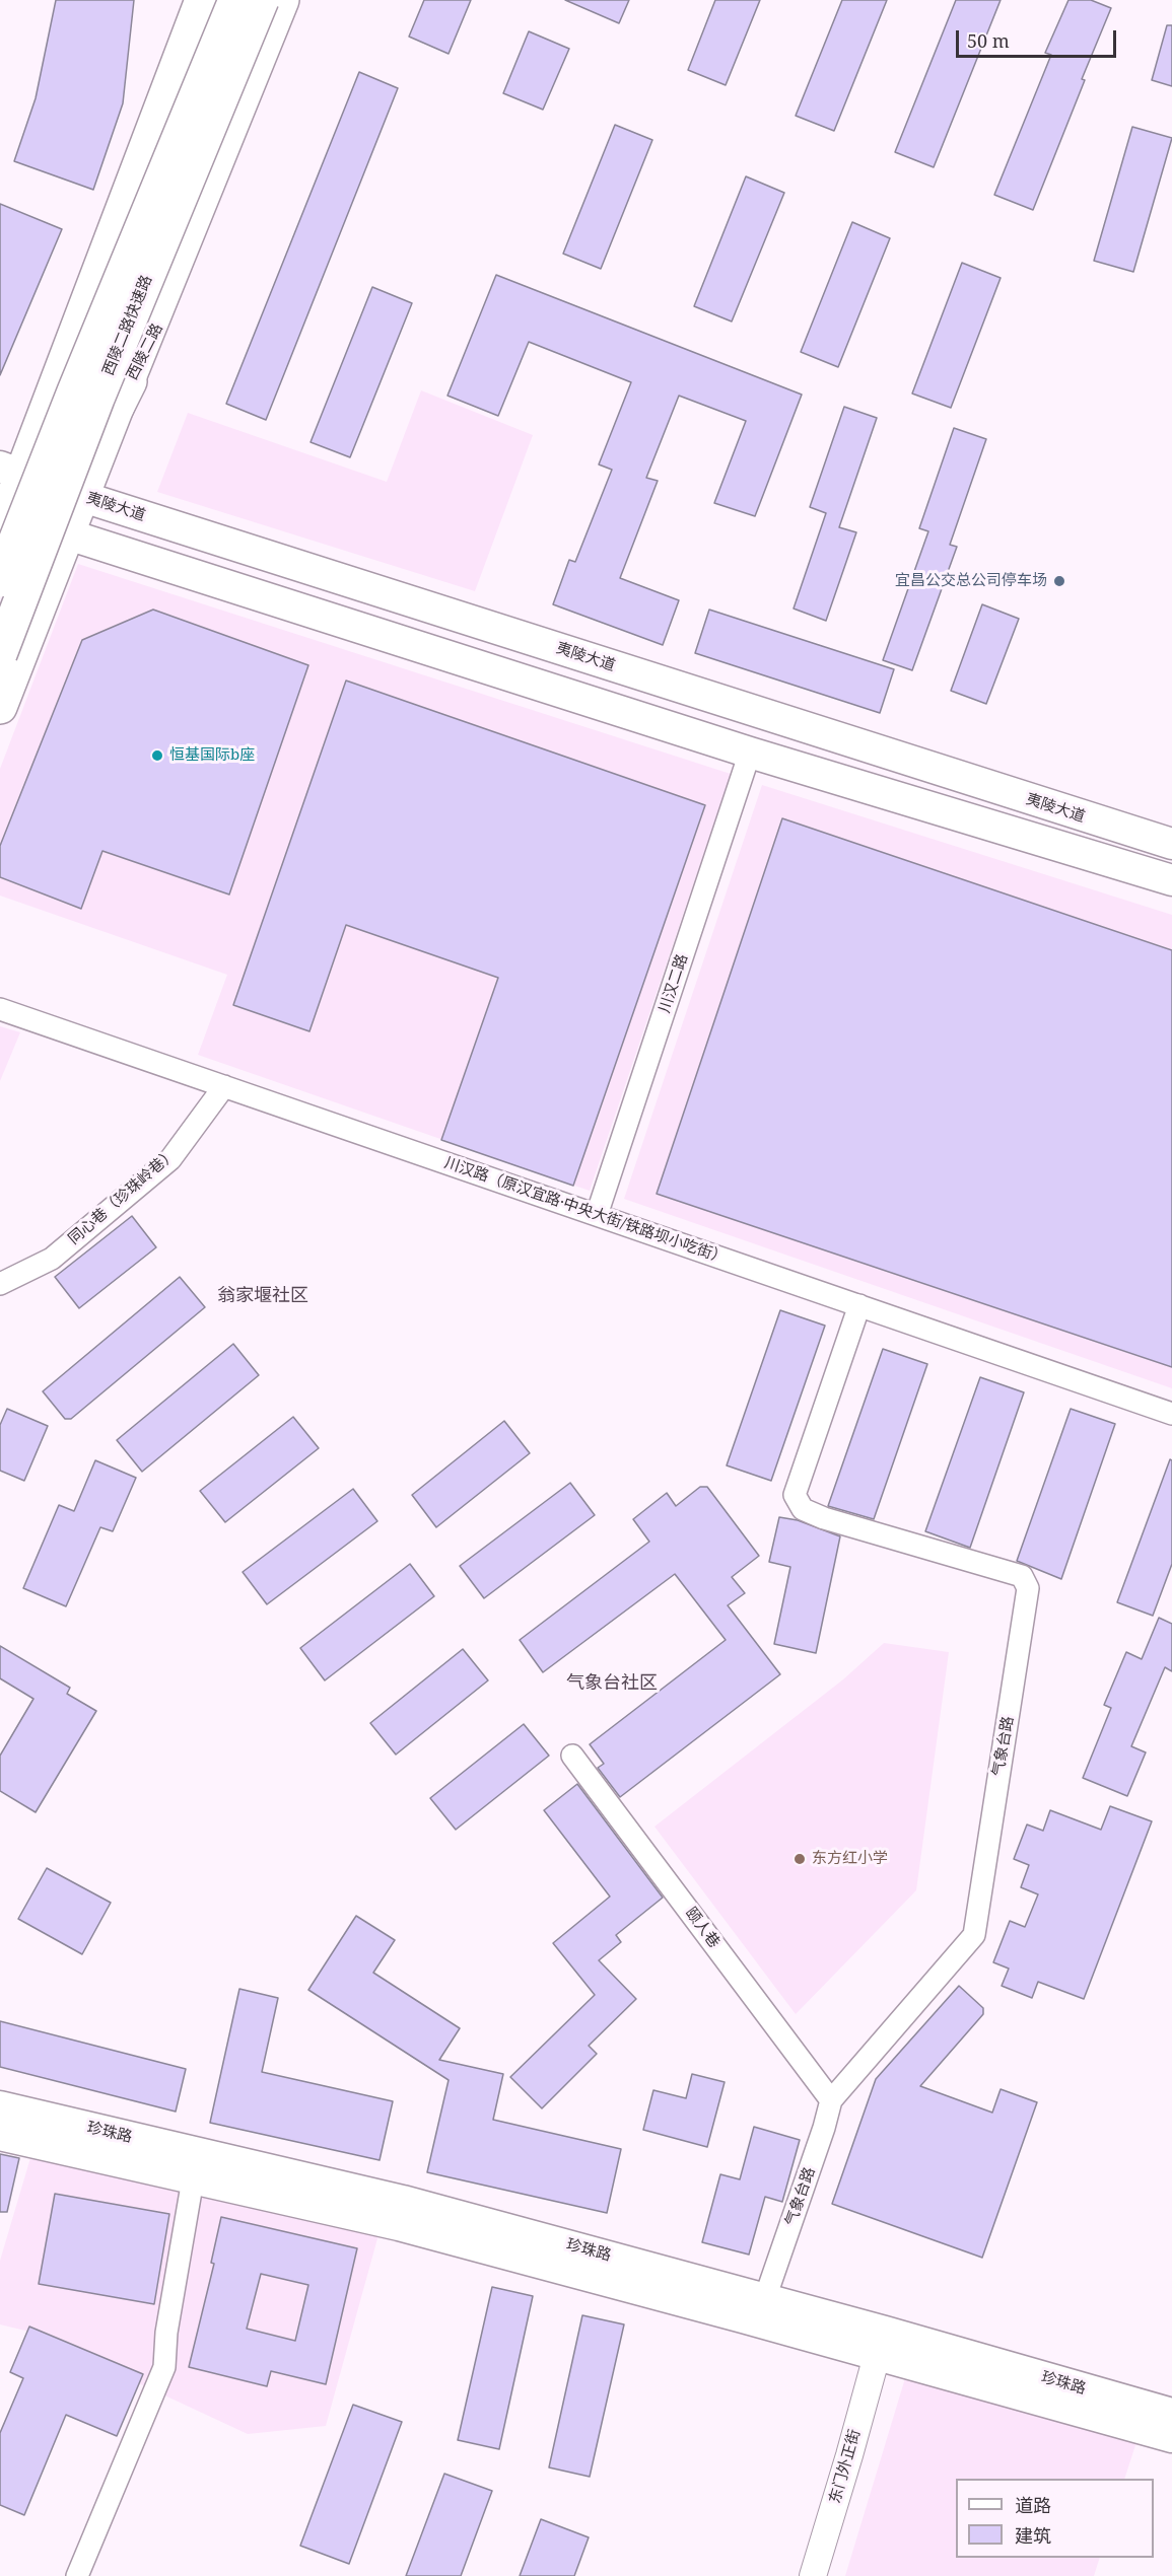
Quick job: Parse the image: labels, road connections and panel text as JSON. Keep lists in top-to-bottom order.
{
  "streets": {
    "main road": [
      "西陵二路快速路",
      "西陵二路",
      "夷陵大道",
      "珍珠路"
    ],
    "street": [
      "川汉二路",
      "同心巷（珍珠岭巷）",
      "川汉路（原汉宜路·中央大街/铁路坝小吃街）",
      "气象台路",
      "颐人巷",
      "东门外正街"
    ]
  },
  "crossings": [
    ["西陵二路", "夷陵大道"],
    ["川汉二路", "川汉路（原汉宜路·中央大街/铁路坝小吃街）"],
    ["同心巷（珍珠岭巷）", "川汉路（原汉宜路·中央大街/铁路坝小吃街）"],
    ["川汉路（原汉宜路·中央大街/铁路坝小吃街）", "气象台路"],
    ["气象台路", "颐人巷"],
    ["气象台路", "珍珠路"],
    ["珍珠路", "东门外正街"]
  ],
  "districts": ["翁家堰社区", "气象台社区"],
  "places": ["宜昌公交总公司停车场", "恒基国际b座", "东方红小学"],
  "legend": ["道路", "建筑"],
  "scale_bar": "50 m"
}
